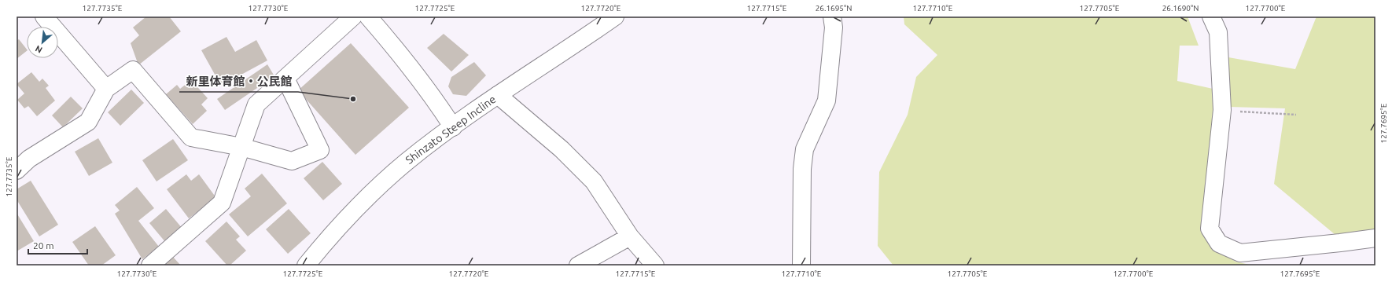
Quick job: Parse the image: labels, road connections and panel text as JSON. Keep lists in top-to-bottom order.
{
  "streets": {
    "street": ["Shinzato Steep Incline"]
  },
  "places": ["新里体育館・公民館"],
  "scale_bar": "20 m",
  "north": "bottom left",
  "coordinates": [
    "127.7735°E",
    "127.7730°E",
    "127.7725°E",
    "127.7720°E",
    "127.7715°E",
    "26.1695°N",
    "127.7710°E",
    "127.7705°E",
    "26.1690°N",
    "127.7700°E",
    "127.7695°E"
  ]
}
